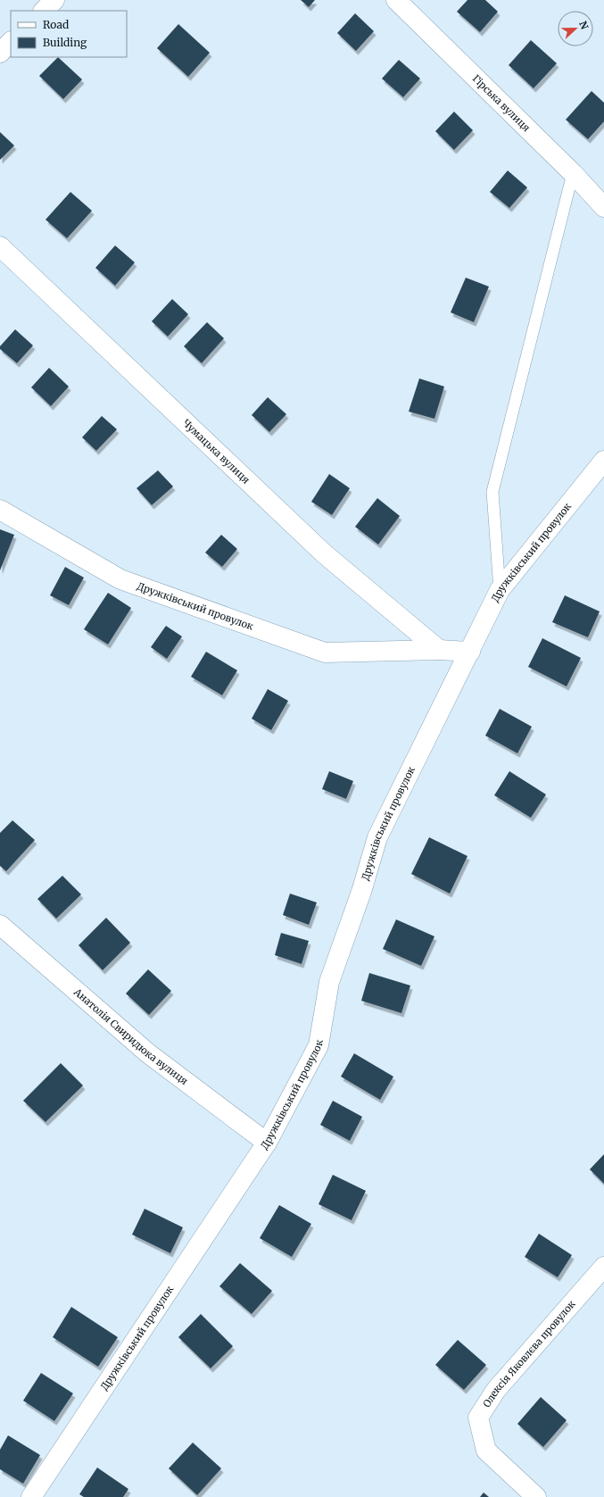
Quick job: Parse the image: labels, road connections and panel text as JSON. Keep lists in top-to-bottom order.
{
  "streets": {
    "street": [
      "Гірська вулиця",
      "Чумацька вулиця",
      "Дружківський провулок",
      "Анатолія Свиридюка вулиця",
      "Олексія Яковлєва провулок"
    ]
  },
  "crossings": [
    ["Чумацька вулиця", "Дружківський провулок"],
    ["Дружківський провулок", "Анатолія Свиридюка вулиця"]
  ],
  "legend": ["Road", "Building"],
  "north": "right"
}
